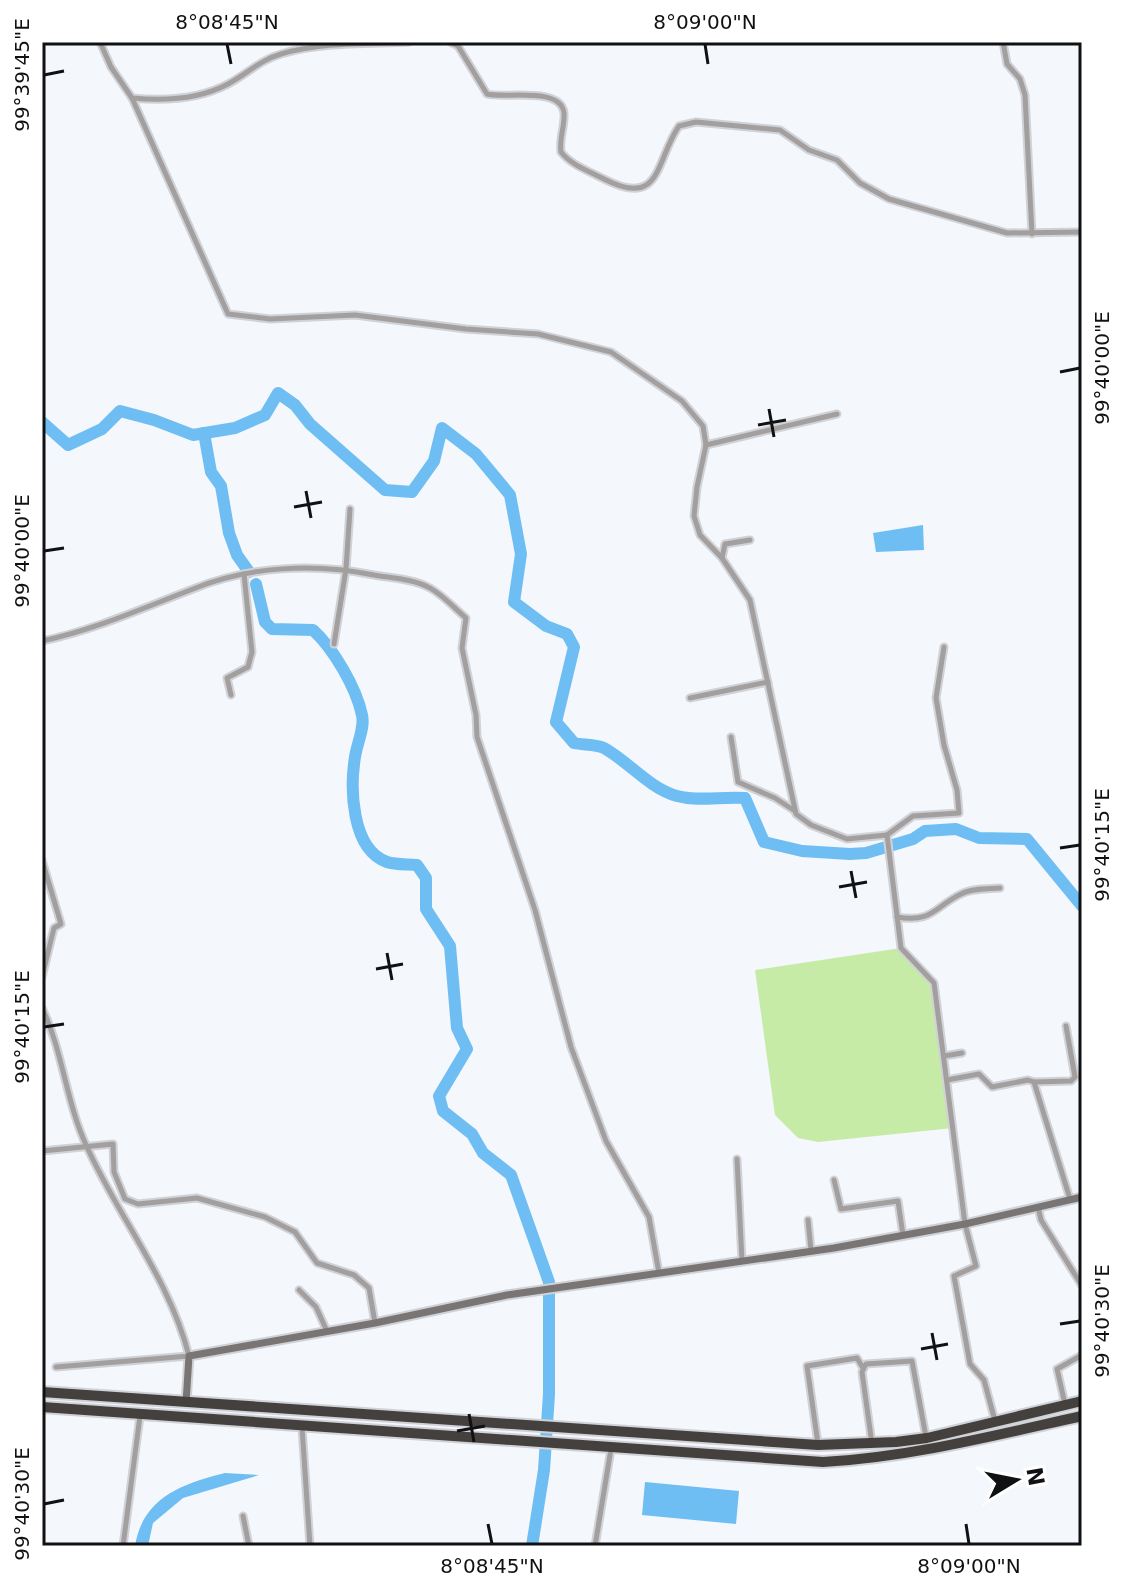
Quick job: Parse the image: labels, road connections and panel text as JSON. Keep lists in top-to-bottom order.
{
  "north": "right",
  "coordinates": [
    "8°08'45\"N",
    "8°09'00\"N",
    "99°39'45\"E",
    "99°40'00\"E",
    "99°40'15\"E",
    "99°40'30\"E"
  ]
}
